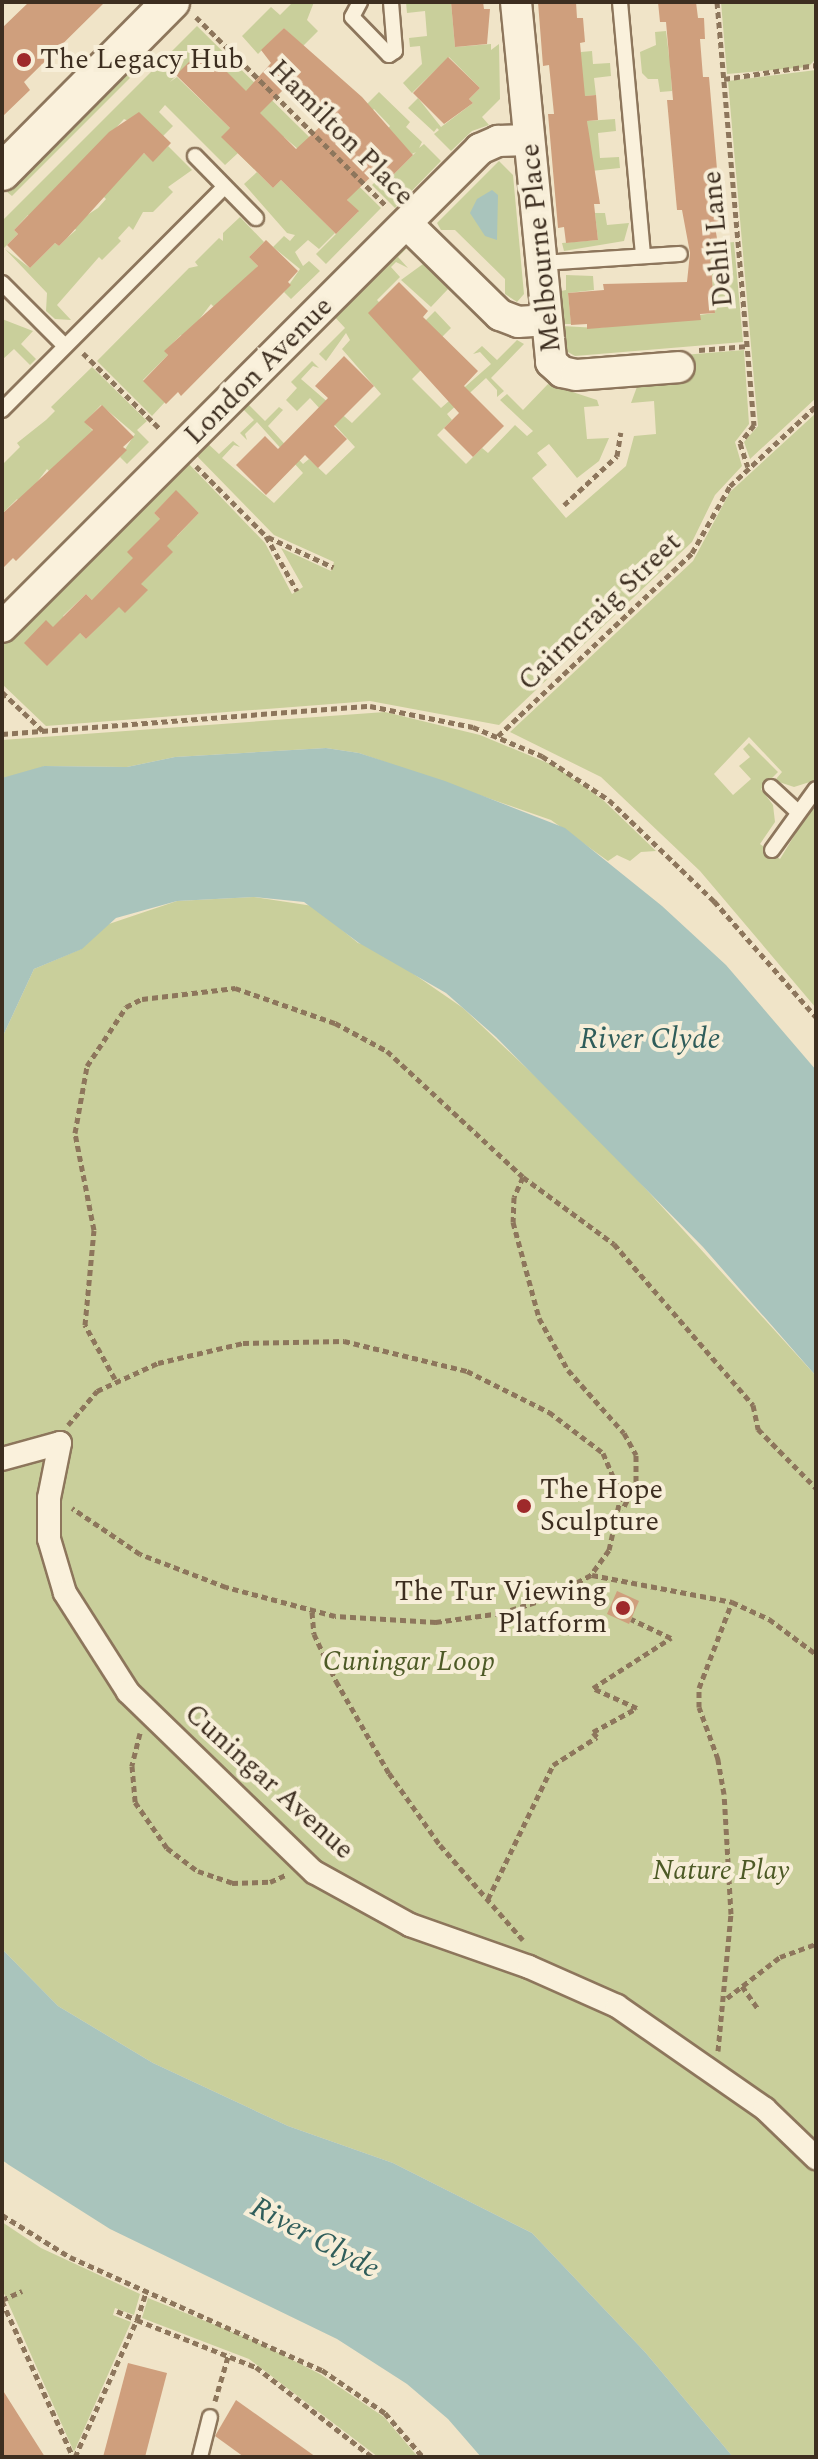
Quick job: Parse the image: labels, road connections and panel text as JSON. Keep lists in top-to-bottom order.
{
  "streets": {
    "street": ["Melbourne Place", "London Avenue", "Cuningar Avenue"],
    "path": ["Hamilton Place", "Dehli Lane", "Cairncraig Street"]
  },
  "crossings": [
    ["Hamilton Place", "London Avenue"],
    ["Dehli Lane", "Cairncraig Street"],
    ["Melbourne Place", "London Avenue"]
  ],
  "water": ["River Clyde"],
  "parks": ["Cuningar Loop", "Nature Play"],
  "places": ["The Legacy Hub", "The Hope Sculpture", "The Tur Viewing Platform"]
}
